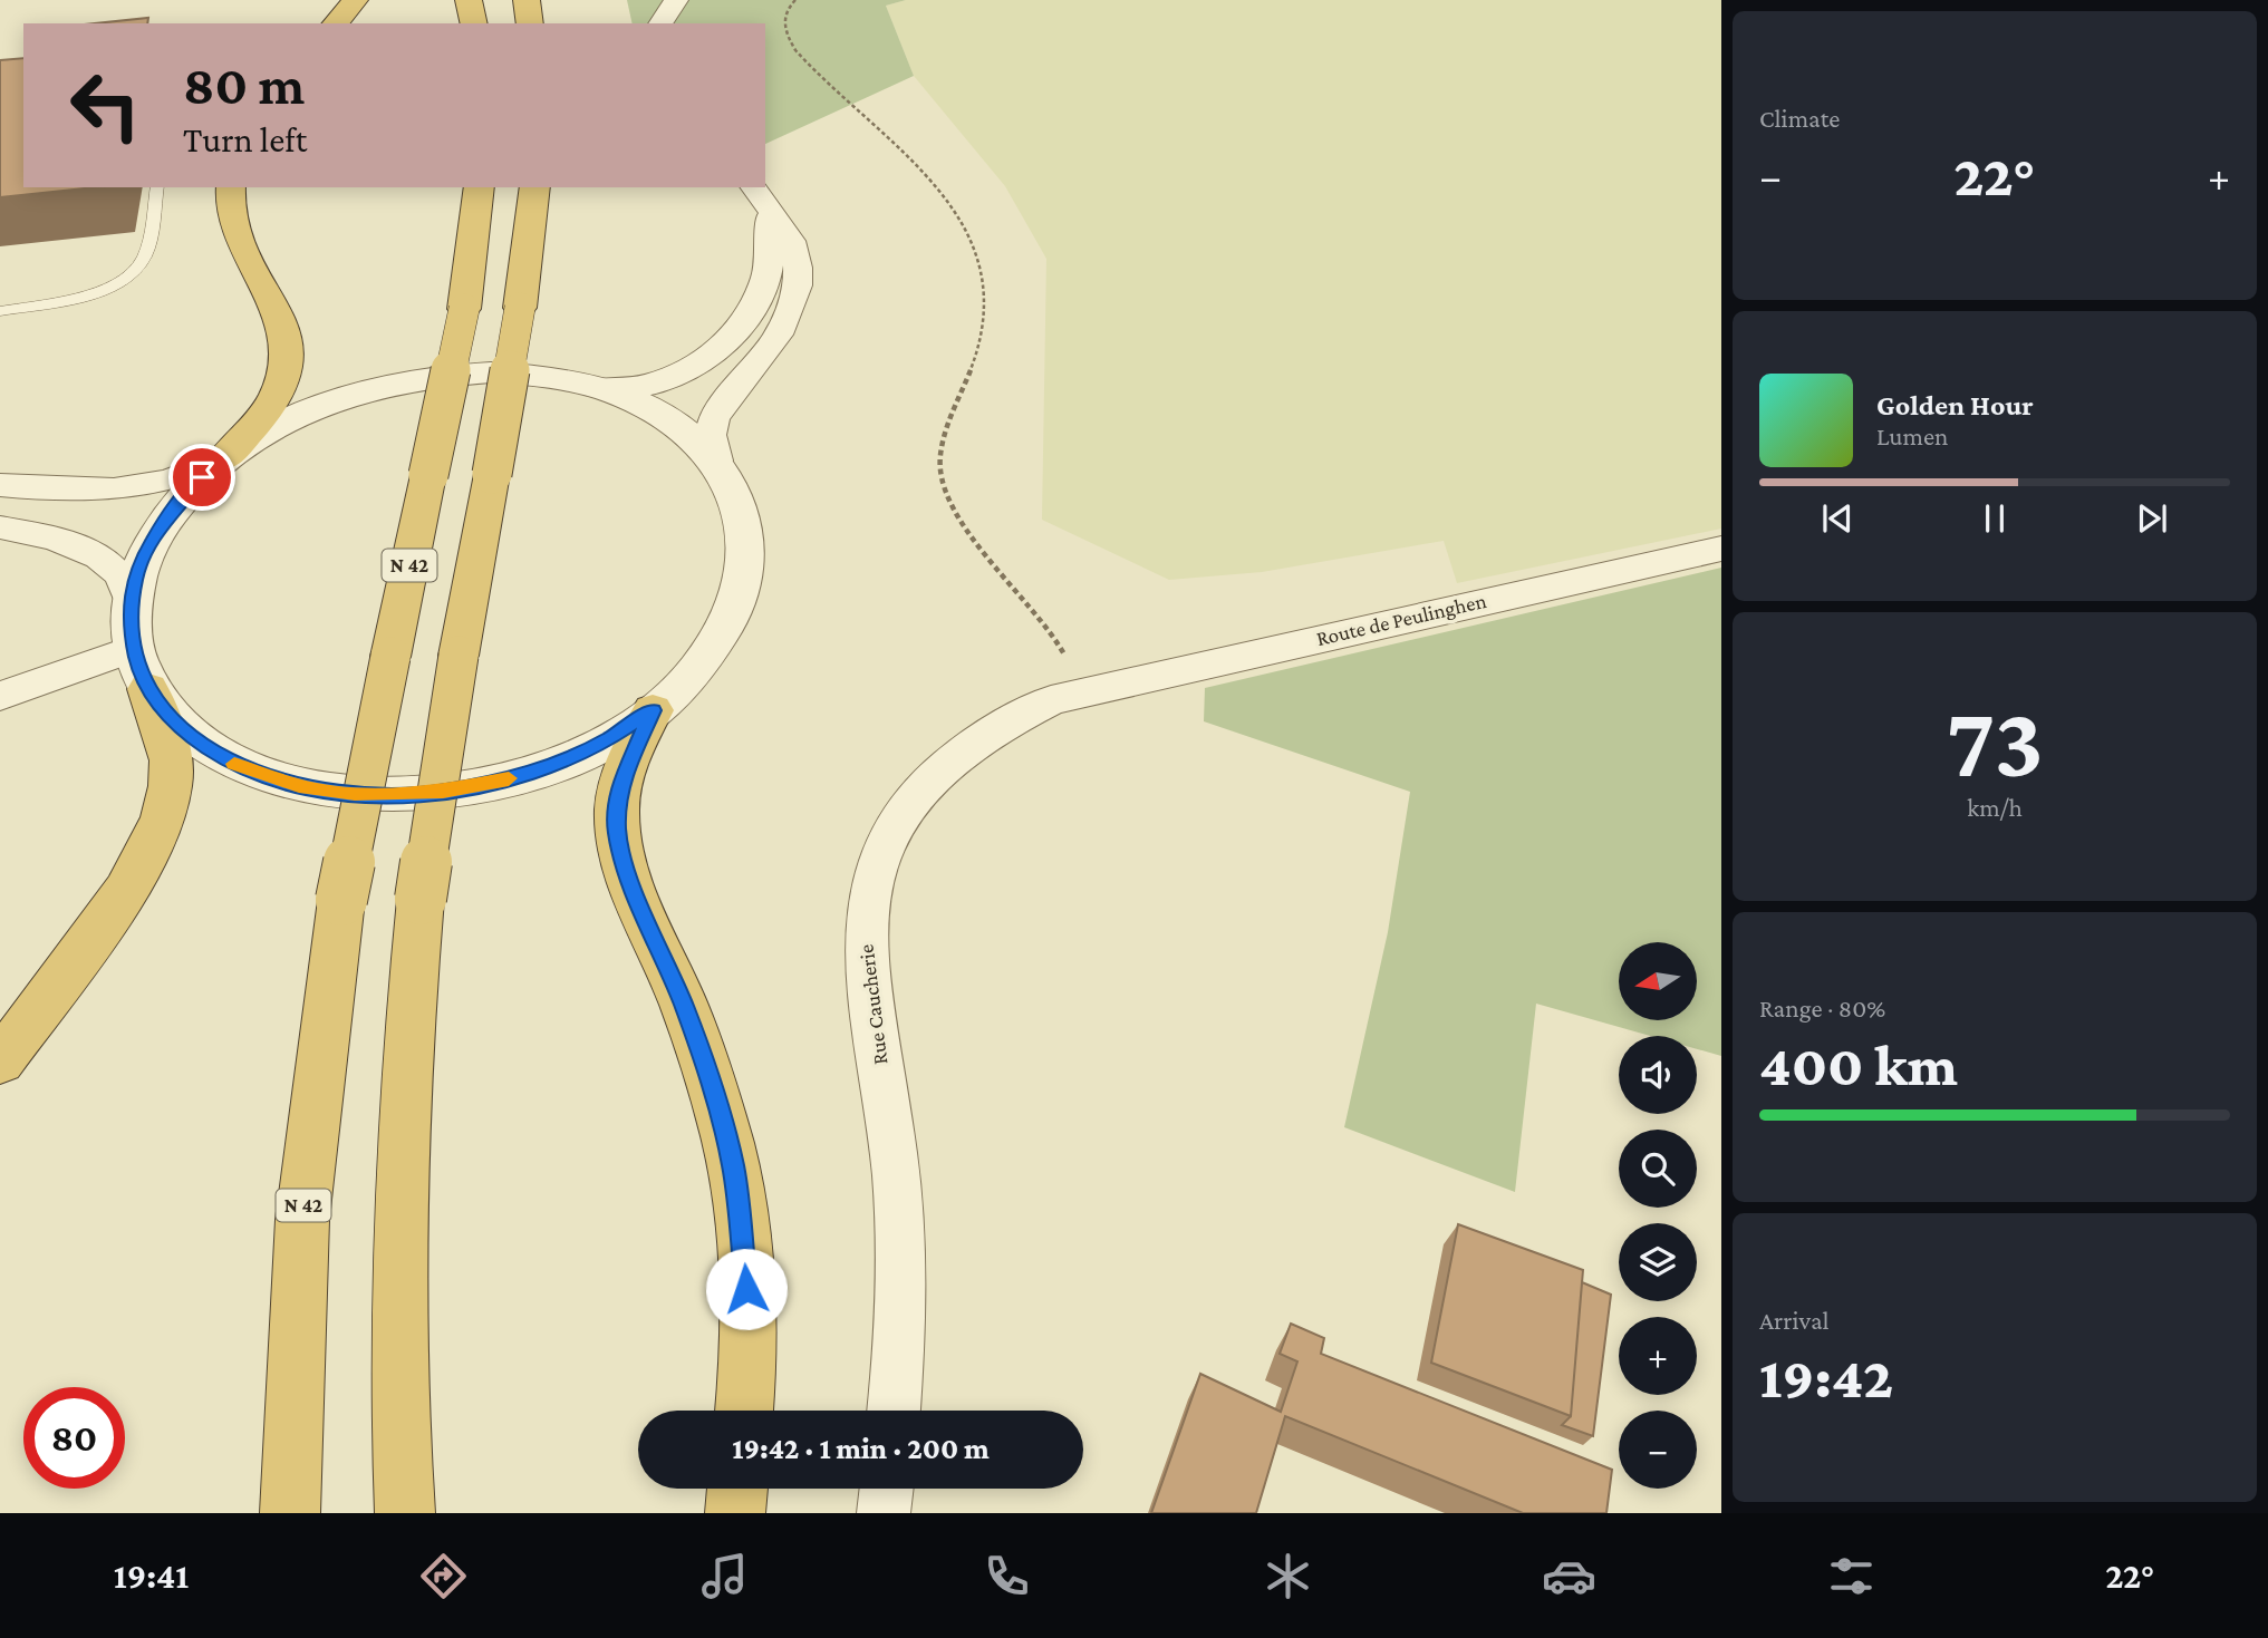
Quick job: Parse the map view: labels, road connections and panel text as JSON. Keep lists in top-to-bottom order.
{
  "streets": {
    "highway": ["N 42"],
    "street": ["Route de Peulinghen", "Rue Caucherie"]
  },
  "crossings": [
    ["Route de Peulinghen", "Rue Caucherie"]
  ],
  "north": "left",
  "page": {
    "tile": [
      "Climate",
      ["73", "km/h"],
      ["Range · 80%", "400 km"],
      ["Arrival", "19:42"]
    ],
    "turn": ["80 m", "Turn left"],
    "heat": ["−", "22°", "+"],
    "song": ["Golden Hour", "Lumen"],
    "map_buttons": ["+", "−"],
    "limit": "80",
    "trip": "19:42 · 1 min · 200 m",
    "tabs": ["19:41", "22°"]
  }
}
